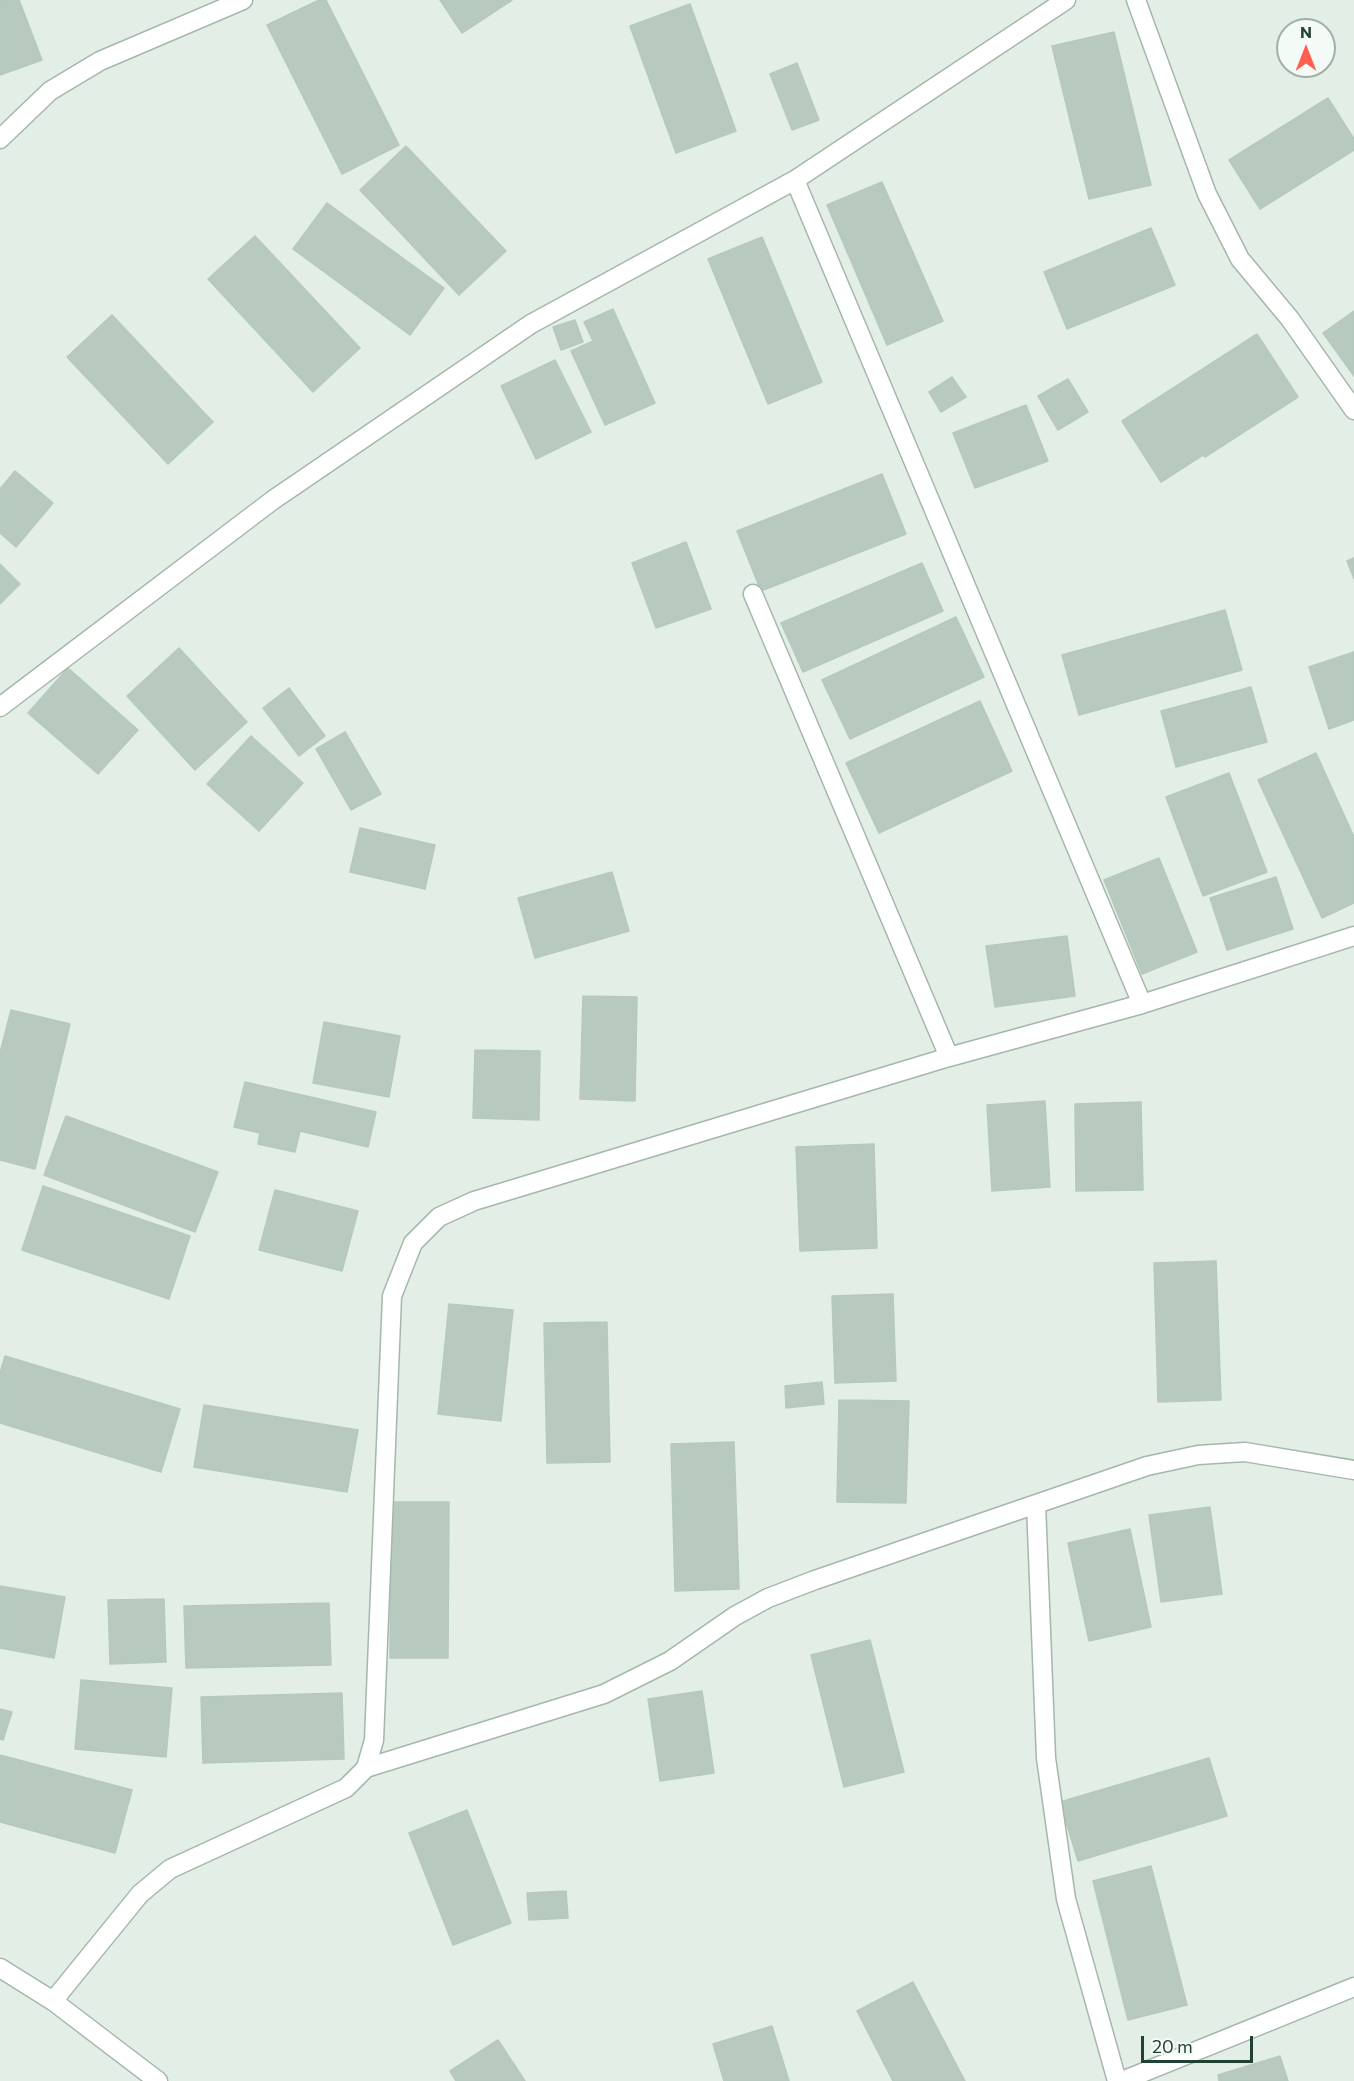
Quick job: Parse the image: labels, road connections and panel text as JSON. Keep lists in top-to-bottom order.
{
  "scale_bar": "20 m",
  "north": "top"
}
